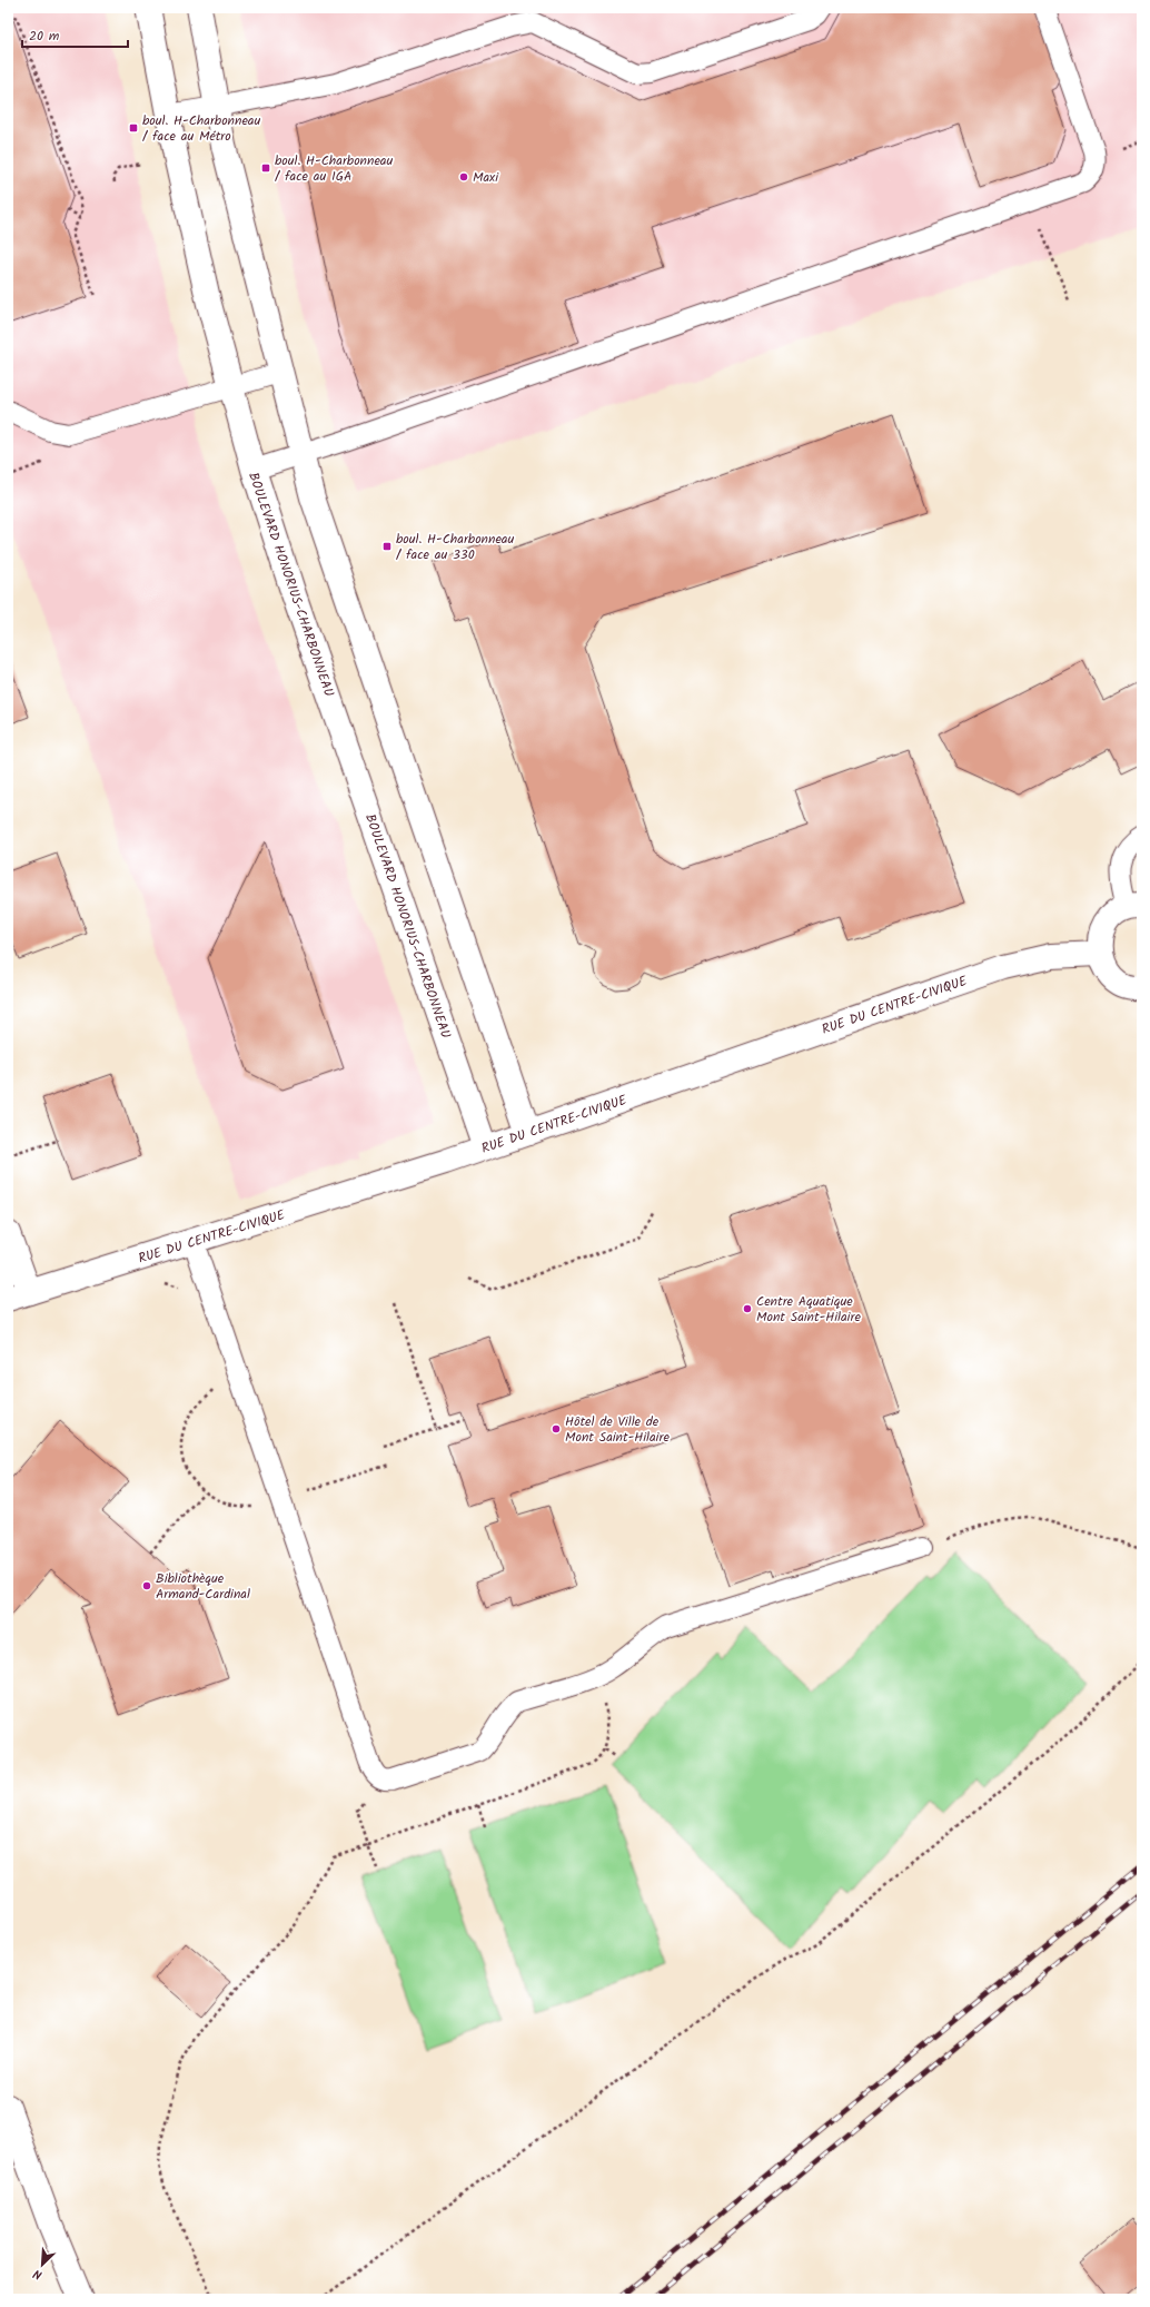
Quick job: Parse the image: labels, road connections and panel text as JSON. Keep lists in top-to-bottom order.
{
  "streets": {
    "street": ["BOULEVARD HONORIUS-CHARBONNEAU", "RUE DU CENTRE-CIVIQUE"]
  },
  "crossings": [
    ["BOULEVARD HONORIUS-CHARBONNEAU", "RUE DU CENTRE-CIVIQUE"]
  ],
  "places": {
    "transit": ["boul. H-Charbonneau / face au Métro", "boul. H-Charbonneau / face au IGA", "boul. H-Charbonneau / face au 330"],
    "other": [
      "Maxi",
      "Centre Aquatique Mont Saint-Hilaire",
      "Hôtel de Ville de Mont Saint-Hilaire",
      "Bibliothèque Armand-Cardinal"
    ]
  },
  "scale_bar": "20 m",
  "north": "bottom left"
}
